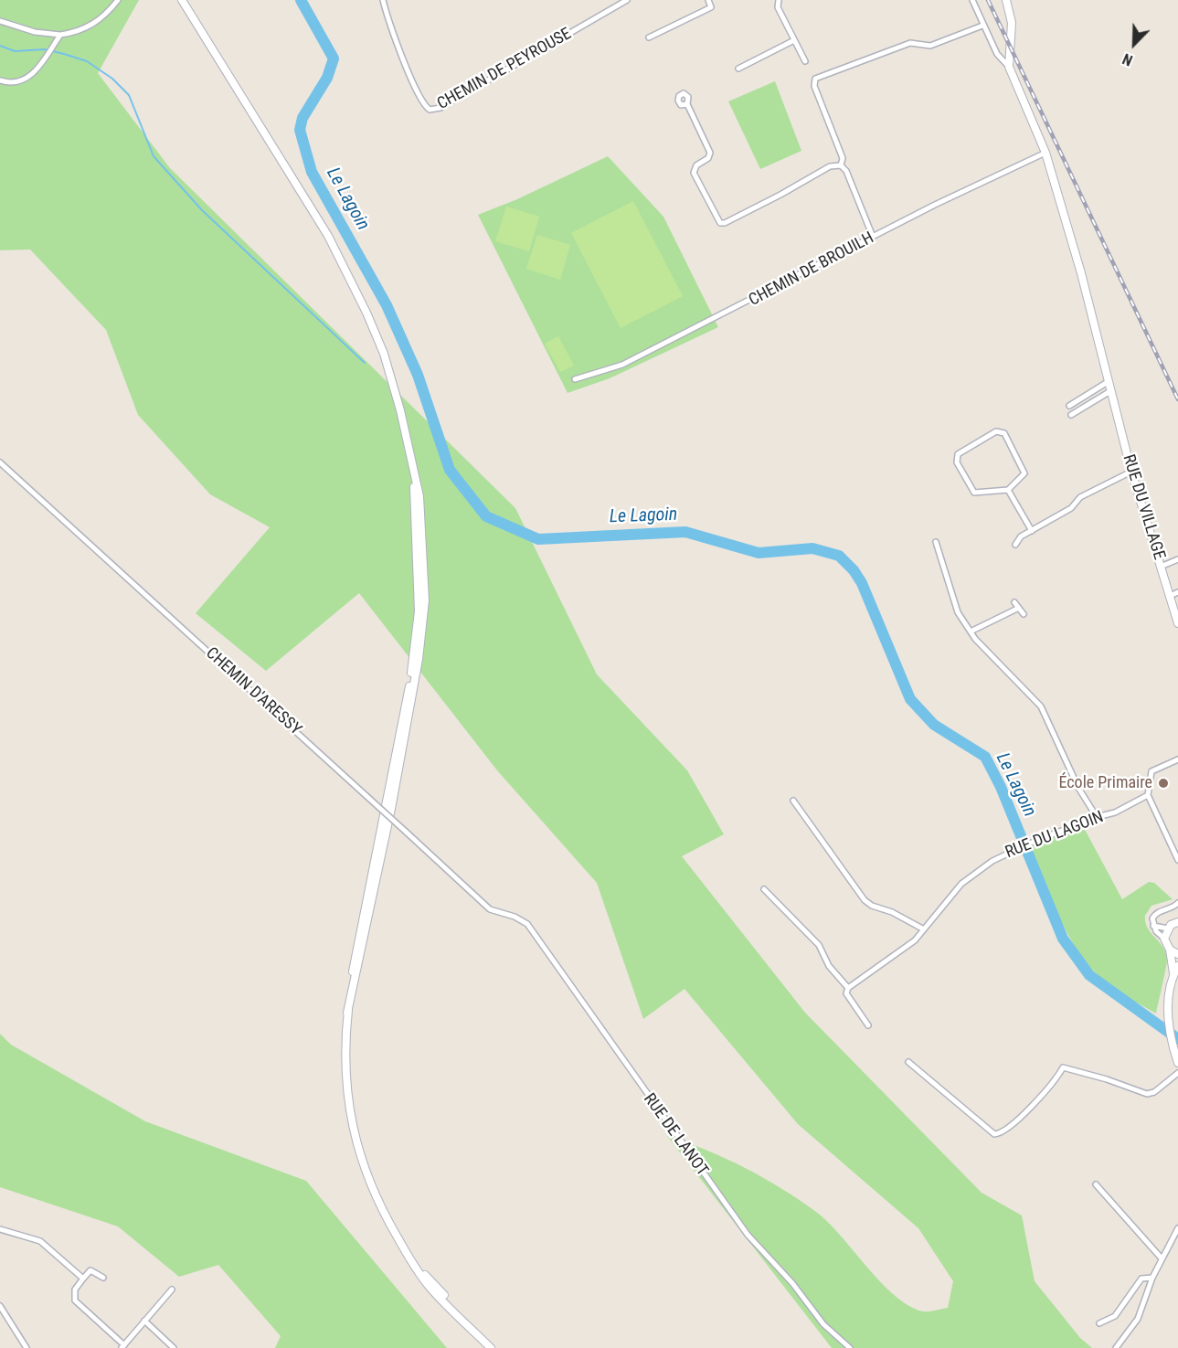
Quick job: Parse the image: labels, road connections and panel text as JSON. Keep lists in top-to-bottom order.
{
  "streets": {
    "main road": ["RUE DU VILLAGE"],
    "street": [
      "CHEMIN DE PEYROUSE",
      "CHEMIN DE BROUILH",
      "CHEMIN D'ARESSY",
      "RUE DU LAGOIN",
      "RUE DE LANOT"
    ]
  },
  "crossings": [
    ["CHEMIN DE BROUILH", "RUE DU VILLAGE"],
    ["CHEMIN D'ARESSY", "RUE DE LANOT"]
  ],
  "water": ["Le Lagoin"],
  "places": ["École Primaire"],
  "north": "bottom left"
}
